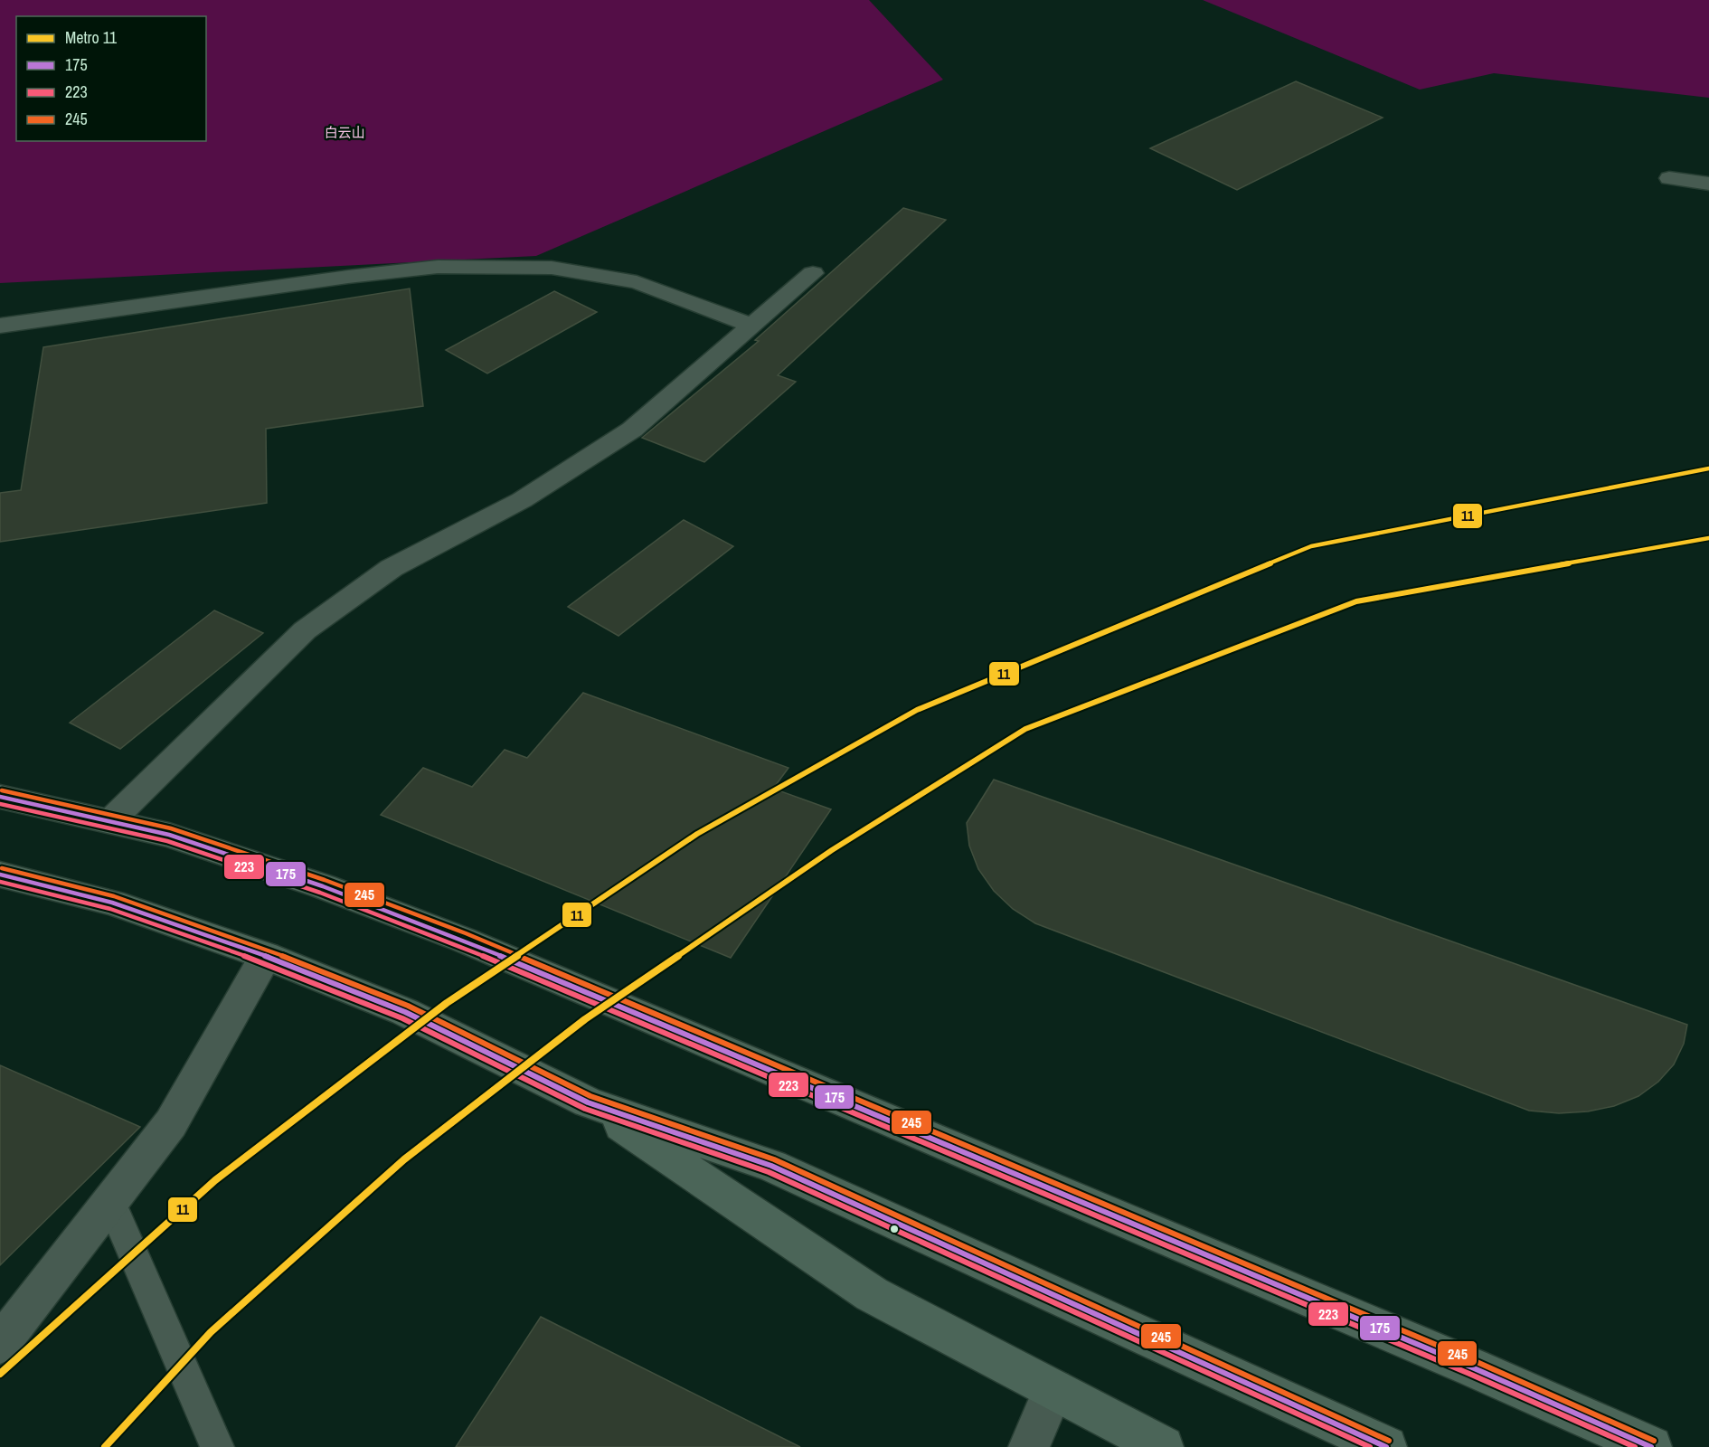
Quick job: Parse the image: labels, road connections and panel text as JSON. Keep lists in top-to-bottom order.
{
  "parks": ["白云山"],
  "lines": [
    "metro line 11",
    "transit line 245",
    "transit line 175",
    "transit line 223"
  ],
  "legend": [
    "Metro 11",
    "175",
    "223",
    "245"
  ]
}
